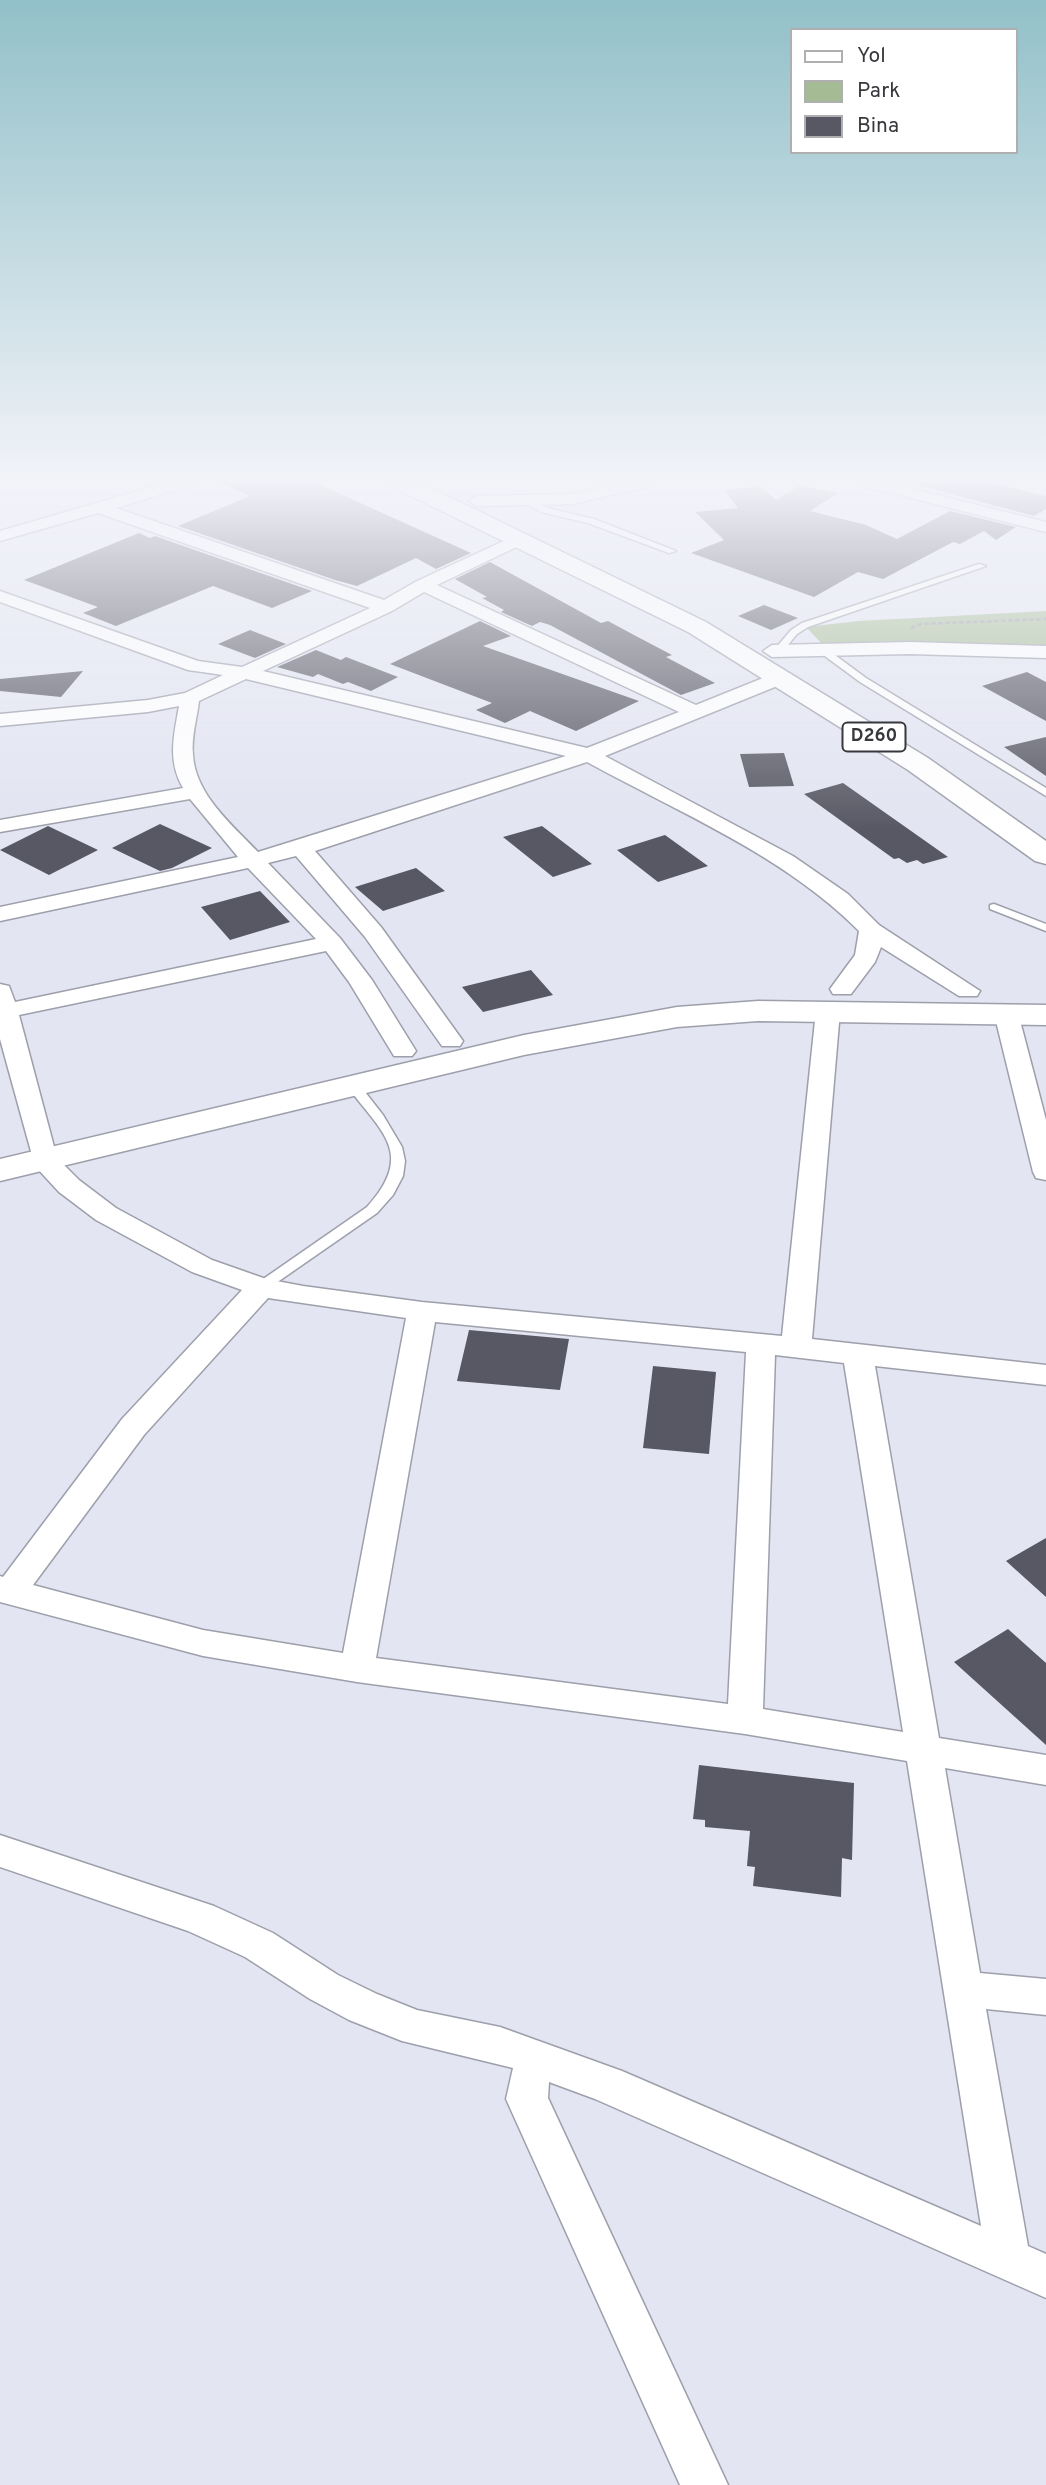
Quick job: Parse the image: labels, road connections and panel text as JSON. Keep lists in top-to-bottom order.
{
  "streets": {
    "main road": ["D260"]
  },
  "legend": ["Yol", "Park", "Bina"]
}
